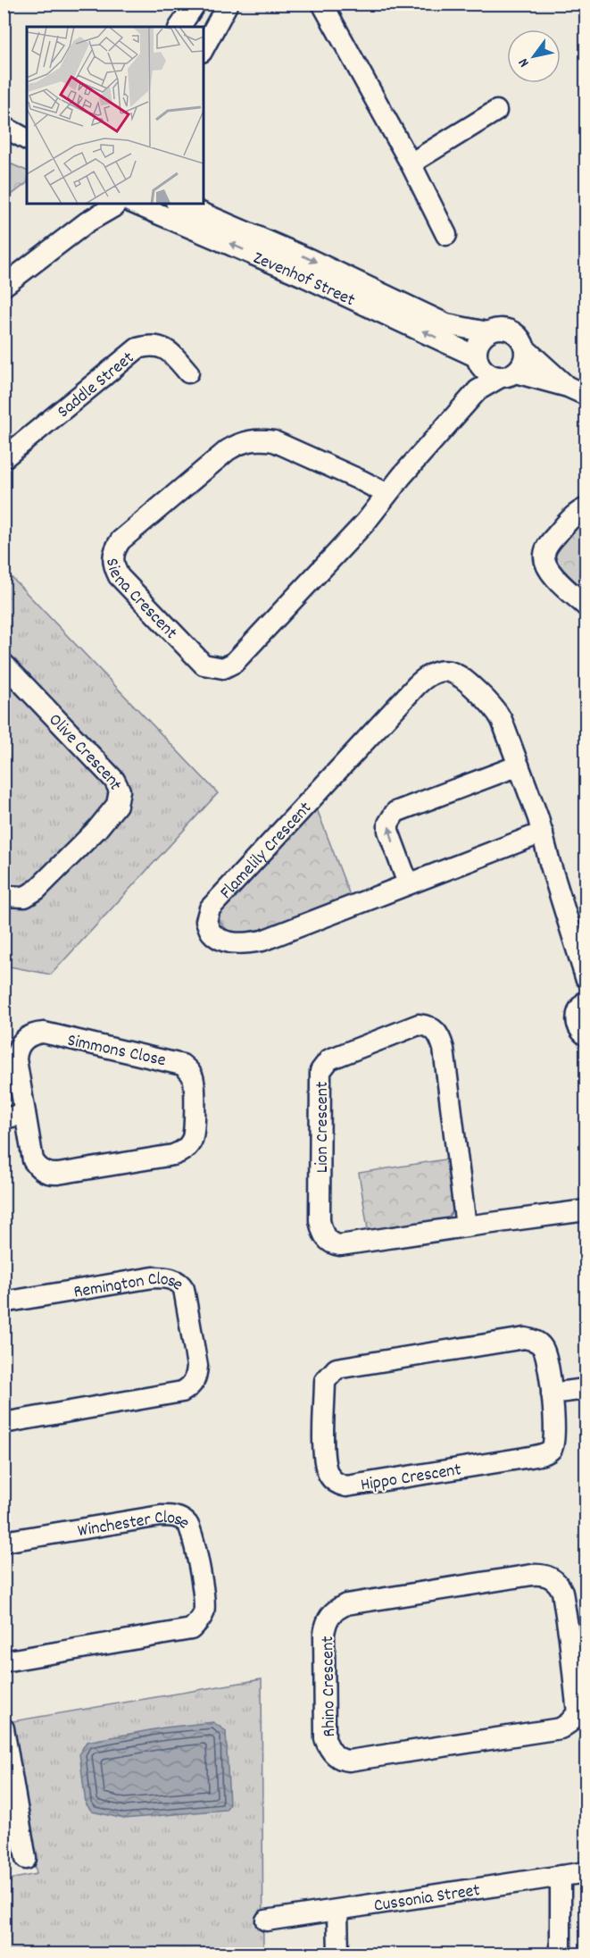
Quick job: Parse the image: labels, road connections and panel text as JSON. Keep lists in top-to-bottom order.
{
  "streets": {
    "street": [
      "Zevenhof Street",
      "Saddle Street",
      "Siena Crescent",
      "Olive Crescent",
      "Flamelily Crescent",
      "Simmons Close",
      "Lion Crescent",
      "Remington Close",
      "Hippo Crescent",
      "Winchester Close",
      "Rhino Crescent",
      "Cussonia Street"
    ]
  },
  "crossings": [
    ["Zevenhof Street", "Siena Crescent"]
  ],
  "north": "bottom left"
}
